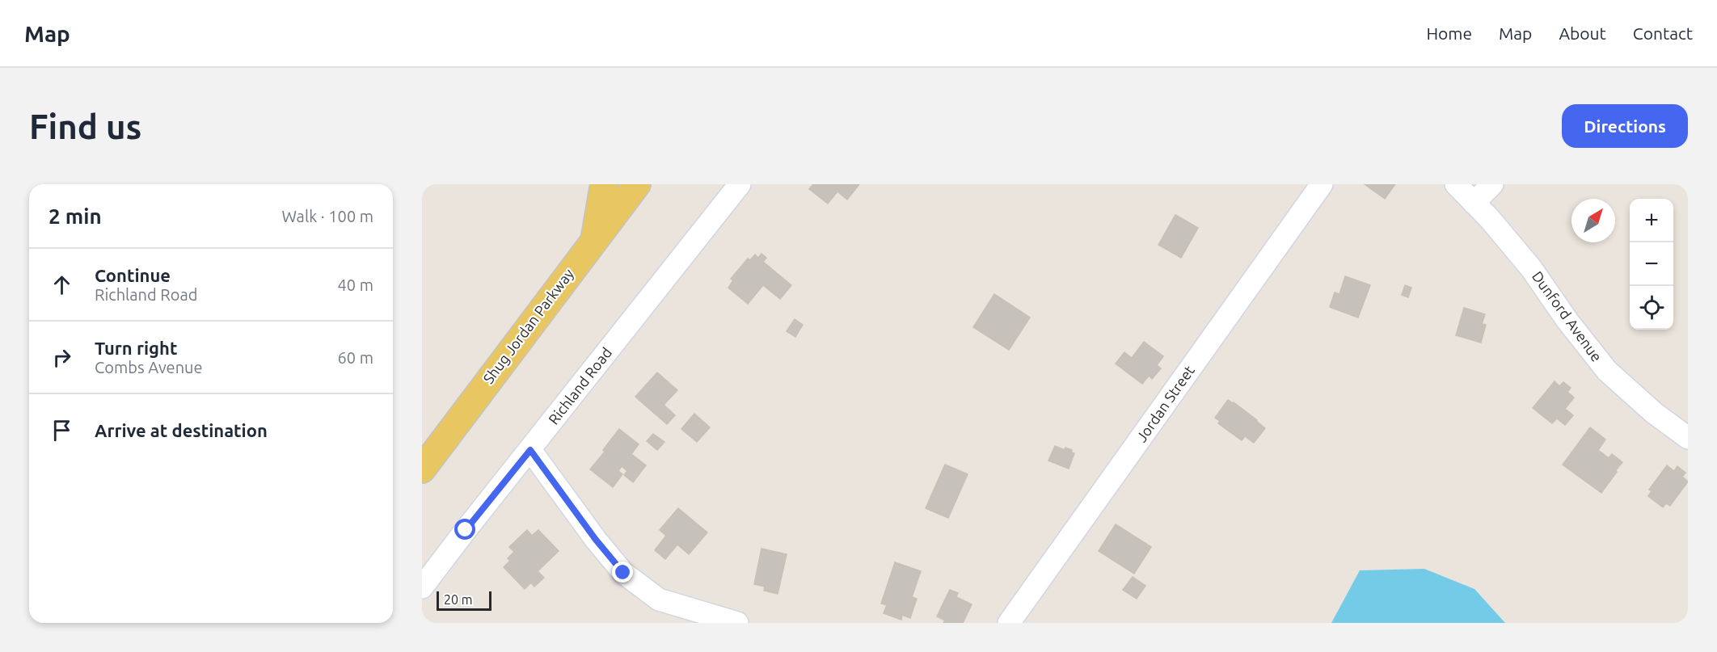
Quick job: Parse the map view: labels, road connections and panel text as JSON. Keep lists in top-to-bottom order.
{
  "streets": {
    "main road": ["Shug Jordan Parkway"],
    "street": ["Dunford Avenue", "Richland Road", "Jordan Street"]
  },
  "scale_bar": "20 m",
  "north": "top right",
  "page": {
    "header": "Map",
    "nav": [
      "Home",
      "Map",
      "About",
      "Contact"
    ],
    "buttons": "Directions",
    "title": "Find us",
    "heading": ["2 min", "Walk · 100 m"],
    "map_buttons": ["+", "−"],
    "list": [
      ["Continue", "Richland Road", "40 m"],
      ["Turn right", "Combs Avenue", "60 m"],
      "Arrive at destination"
    ],
    "scale": "20 m"
  }
}
